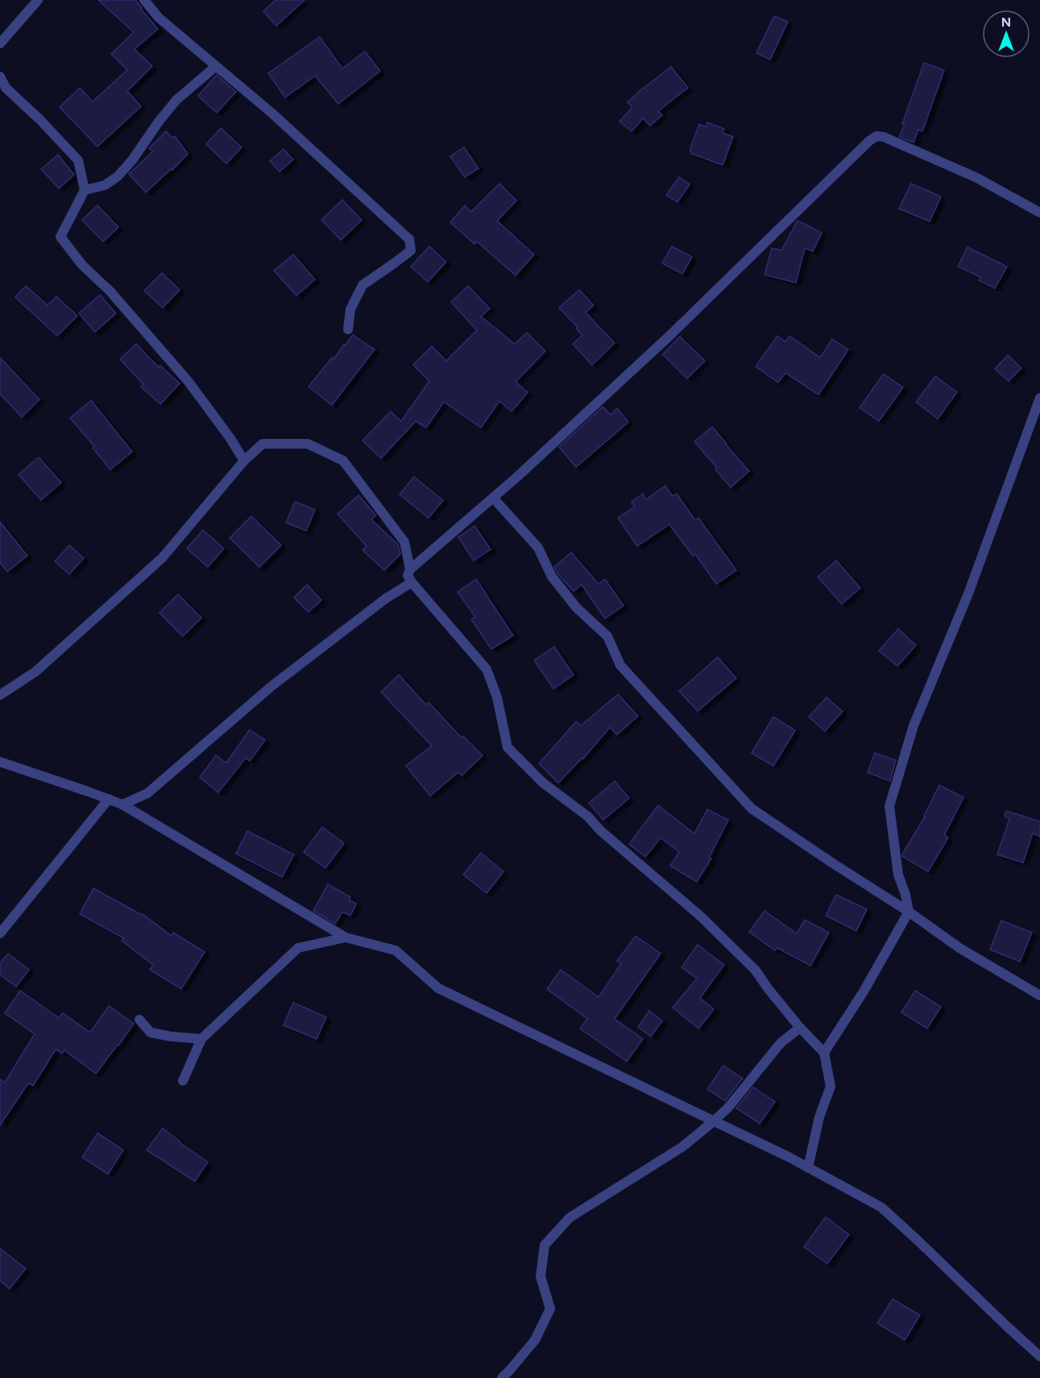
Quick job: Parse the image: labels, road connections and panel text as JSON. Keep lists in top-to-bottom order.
{
  "north": "top"
}
